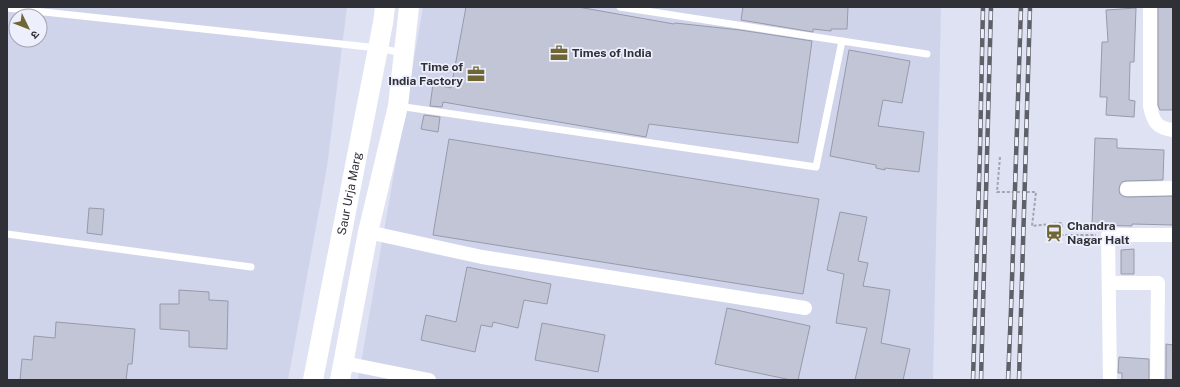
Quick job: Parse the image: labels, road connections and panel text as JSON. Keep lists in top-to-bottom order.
{
  "streets": {
    "street": ["Saur Urja Marg"]
  },
  "places": {
    "office": ["Times of India", "Time of India Factory"],
    "station": ["Chandra Nagar Halt"]
  },
  "north": "bottom right"
}
